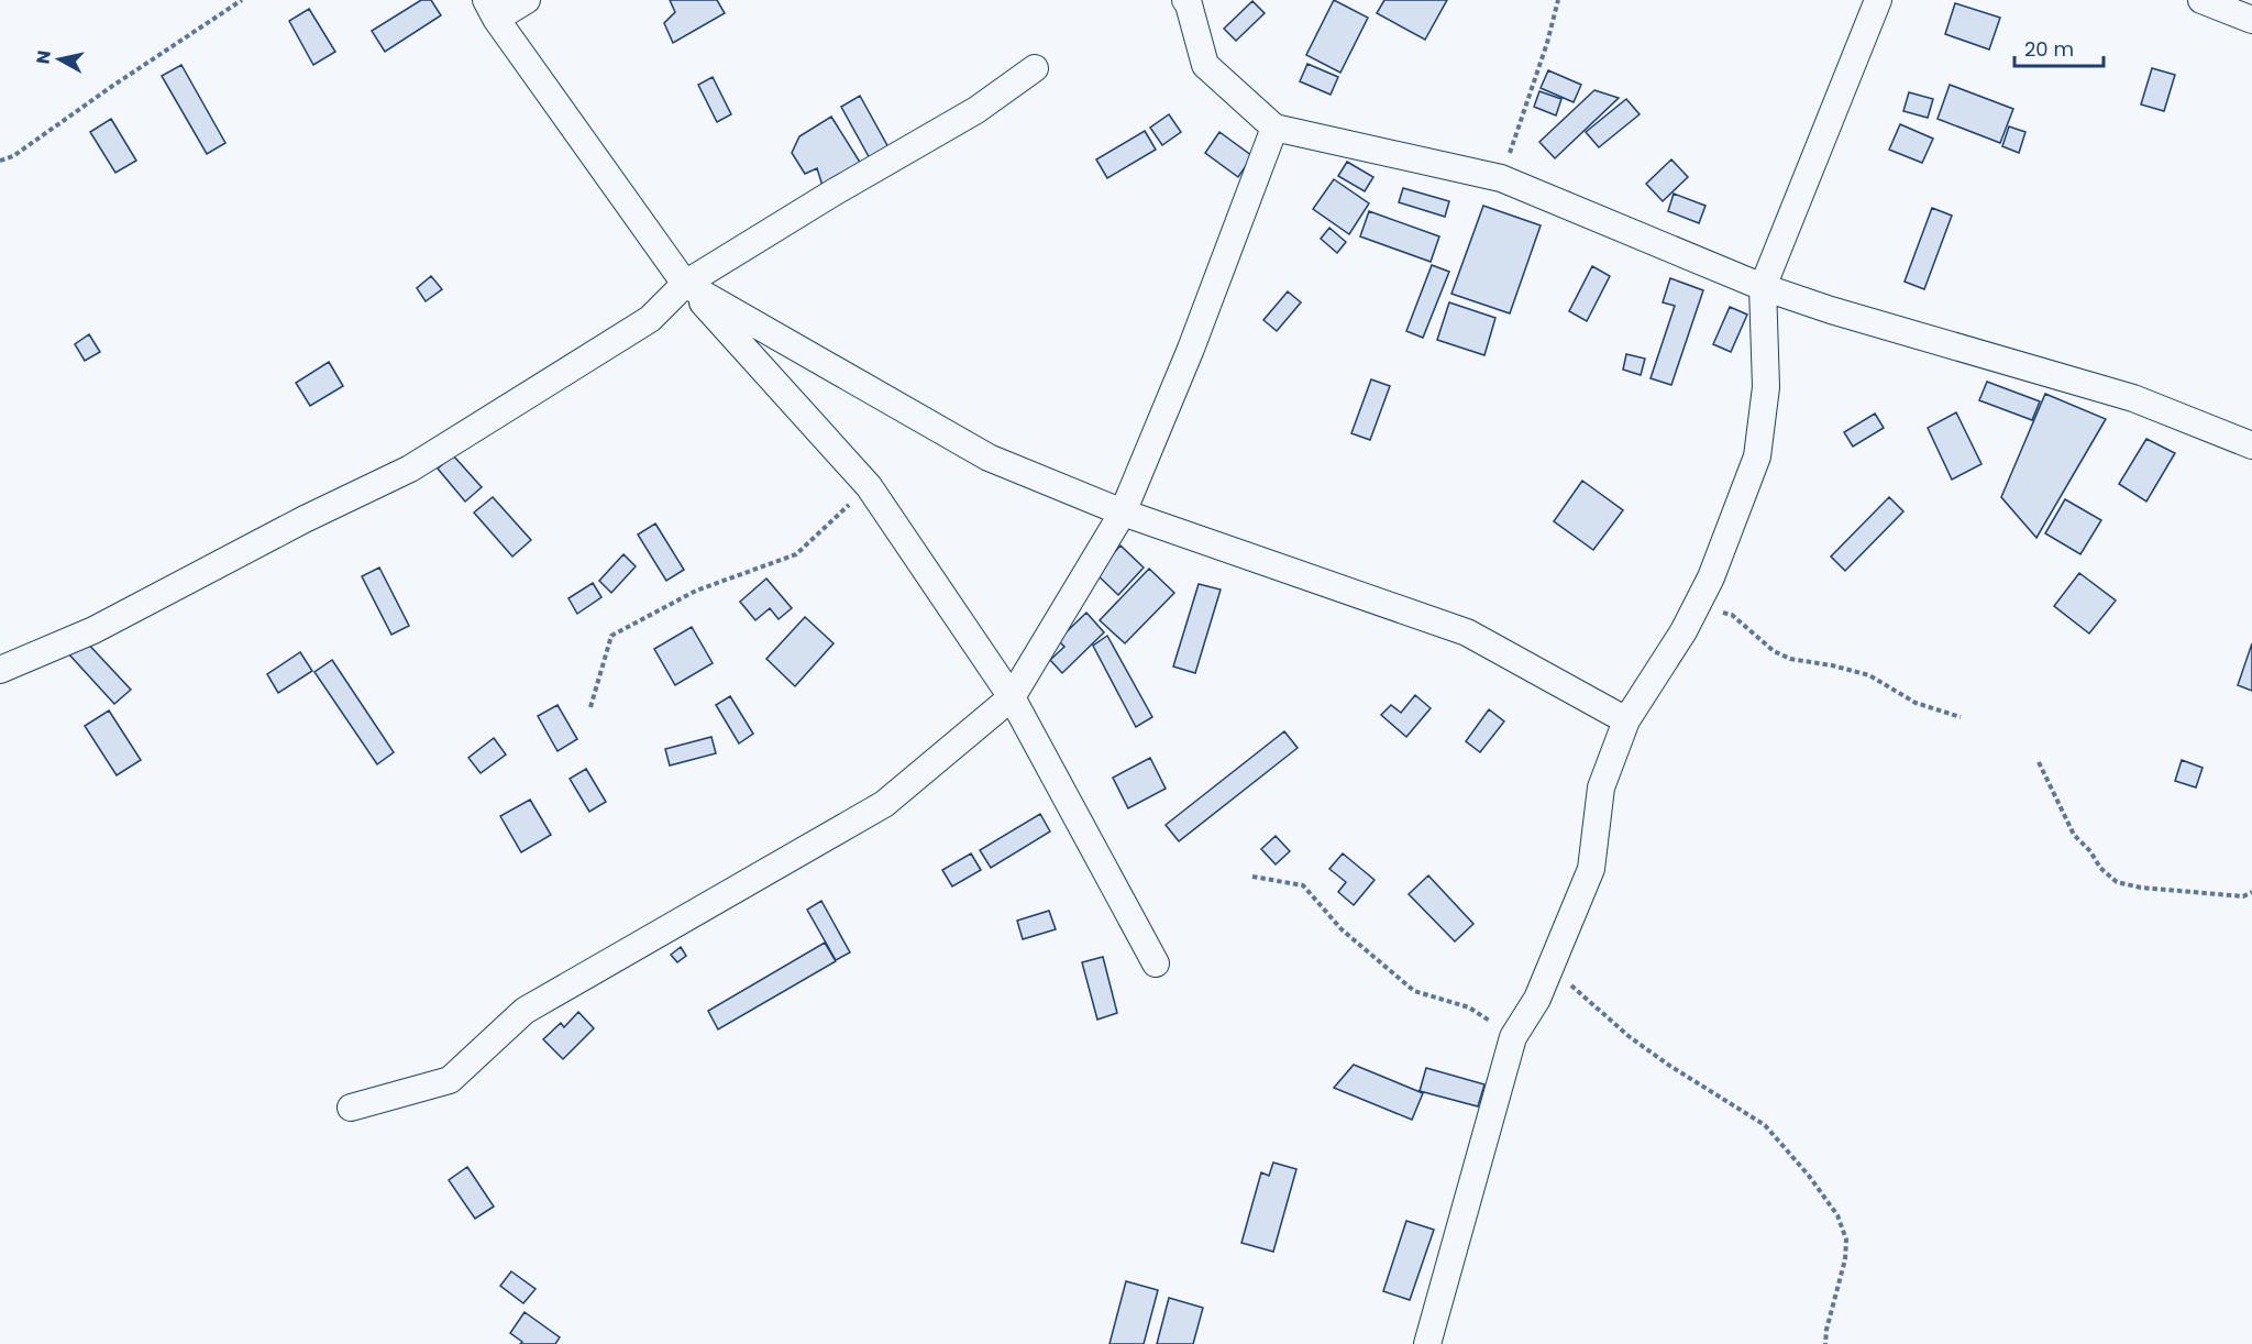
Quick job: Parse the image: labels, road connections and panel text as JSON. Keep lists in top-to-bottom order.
{
  "scale_bar": "20 m",
  "north": "left"
}
